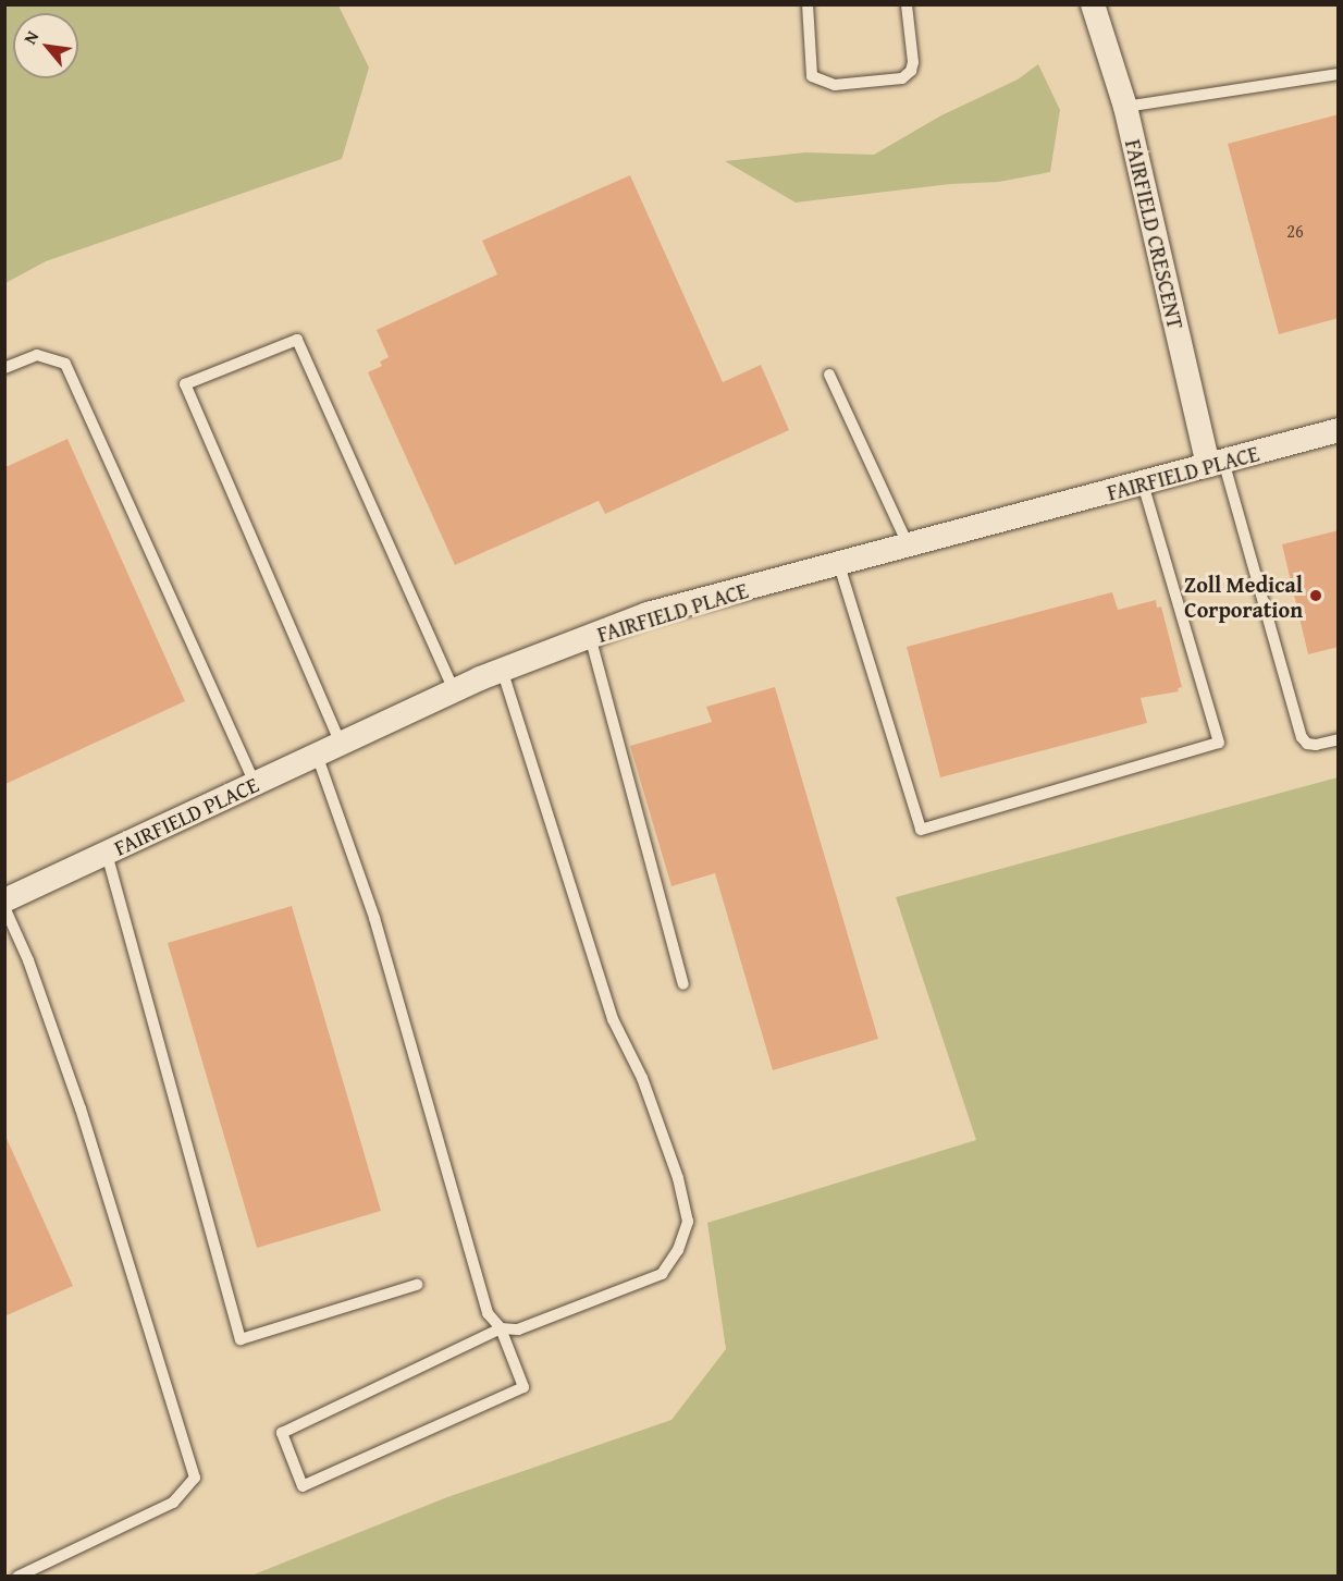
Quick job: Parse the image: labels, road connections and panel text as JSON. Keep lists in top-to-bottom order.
{
  "streets": {
    "street": ["FAIRFIELD CRESCENT", "FAIRFIELD PLACE"]
  },
  "crossings": [
    ["FAIRFIELD CRESCENT", "FAIRFIELD PLACE"]
  ],
  "places": ["Zoll Medical Corporation"],
  "house_numbers": ["26"],
  "north": "top left"
}
